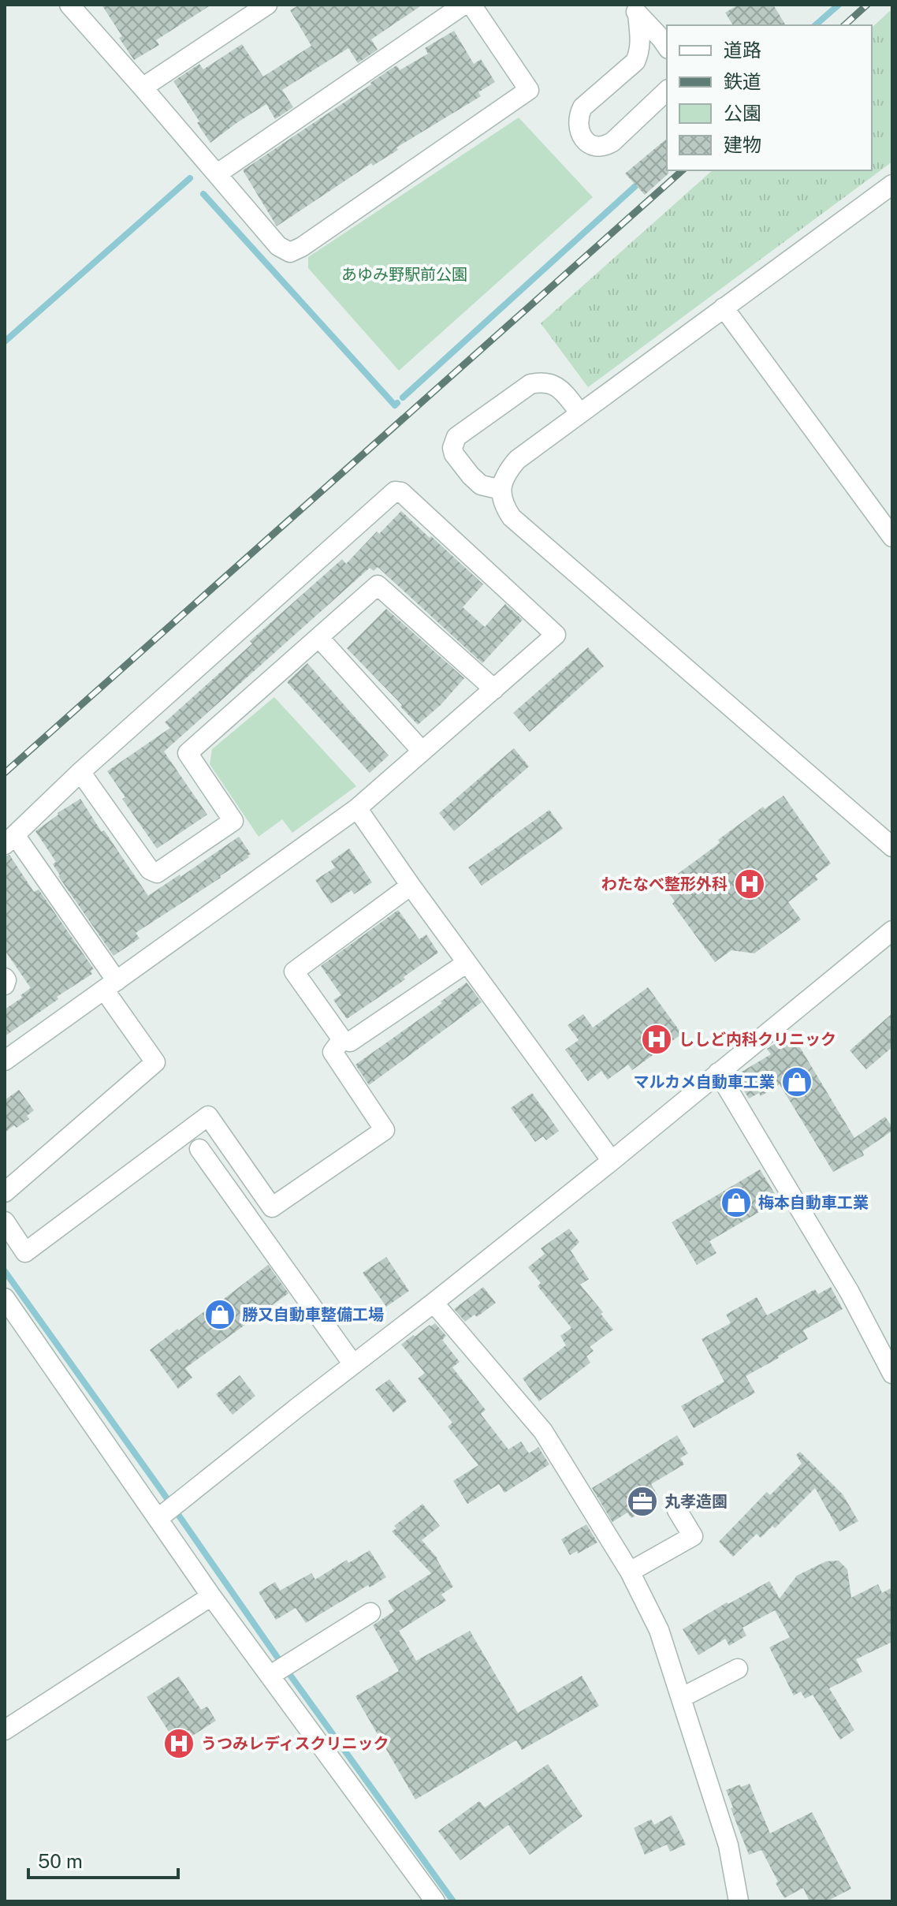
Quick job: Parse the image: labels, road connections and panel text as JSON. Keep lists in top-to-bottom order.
{
  "parks": ["あゆみ野駅前公園"],
  "places": {
    "hospital": ["わたなべ整形外科", "ししど内科クリニック", "うつみレディスクリニック"],
    "shop": ["マルカメ自動車工業", "梅本自動車工業", "勝又自動車整備工場"],
    "office": ["丸孝造園"]
  },
  "legend": [
    "道路",
    "鉄道",
    "公園",
    "建物"
  ],
  "scale_bar": "50 m"
}
